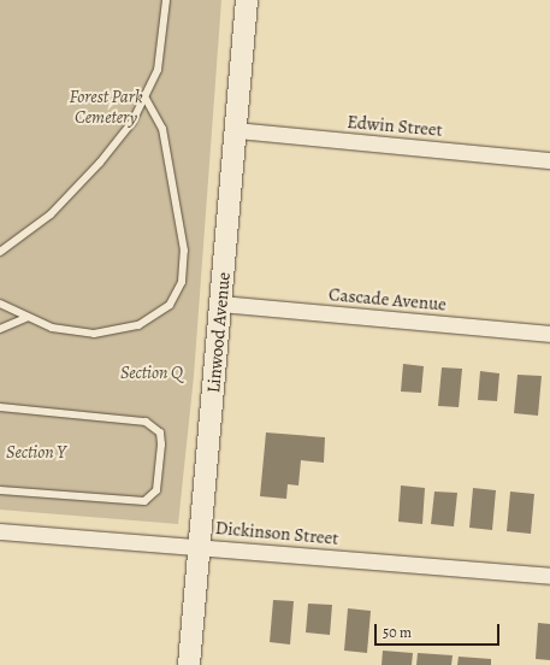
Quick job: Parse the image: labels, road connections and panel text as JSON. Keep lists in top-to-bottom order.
{
  "streets": {
    "main road": ["Linwood Avenue"],
    "street": ["Edwin Street", "Cascade Avenue", "Dickinson Street"]
  },
  "crossings": [
    ["Edwin Street", "Linwood Avenue"],
    ["Cascade Avenue", "Linwood Avenue"],
    ["Linwood Avenue", "Dickinson Street"]
  ],
  "parks": ["Forest Park Cemetery", "Section Q", "Section Y"],
  "scale_bar": "50 m"
}
